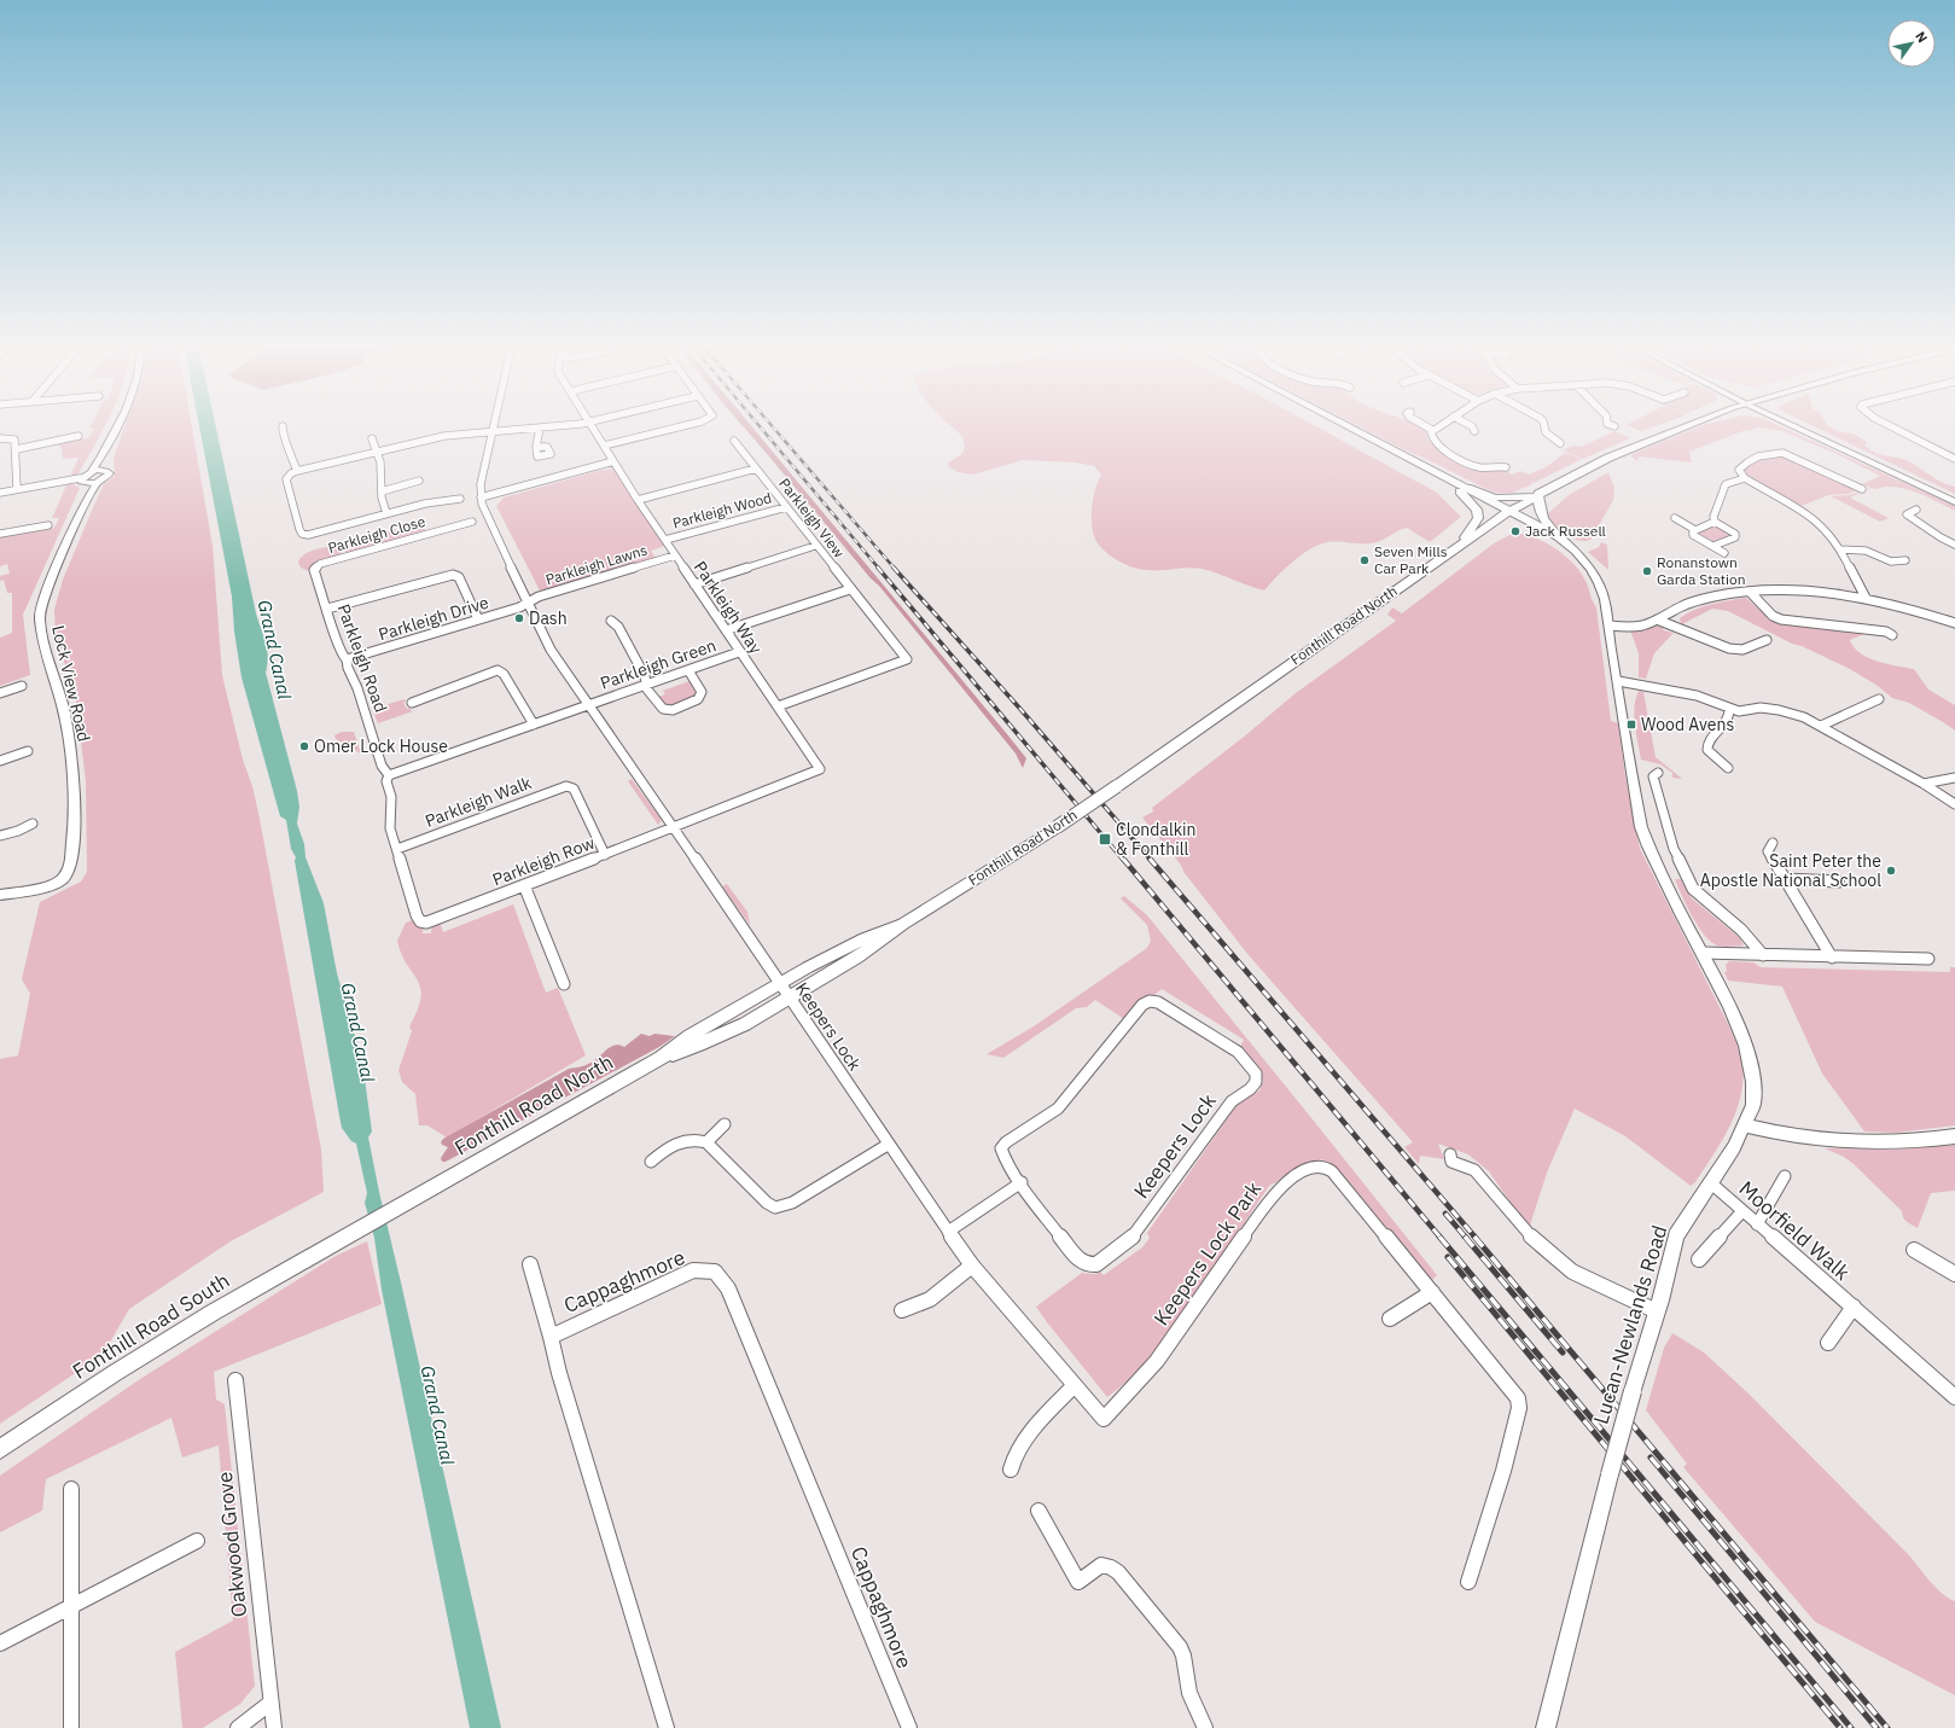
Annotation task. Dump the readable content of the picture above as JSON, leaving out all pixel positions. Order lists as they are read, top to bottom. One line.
{"streets":{"main road":["Fonthill Road North","Fonthill Road South"],"street":["Parkleigh Wood","Parkleigh View","Parkleigh Close","Parkleigh Lawns","Parkleigh Way","Parkleigh Drive","Parkleigh Road","Parkleigh Green","Lock View Road","Parkleigh Walk","Parkleigh Row","Keepers Lock","Moorfield Walk","Keepers Lock Park","Cappaghmore","Lucan-Newlands Road","Oakwood Grove"]},"crossings":[["Parkleigh Wood","Parkleigh View"],["Parkleigh Wood","Parkleigh Way"],["Parkleigh View","Parkleigh Way"],["Parkleigh Close","Parkleigh Road"],["Parkleigh Lawns","Parkleigh Way"],["Parkleigh Lawns","Parkleigh Drive"],["Parkleigh Lawns","Keepers Lock"],["Parkleigh Way","Parkleigh Green"],["Parkleigh Way","Parkleigh Row"],["Parkleigh Drive","Parkleigh Road"],["Parkleigh Drive","Keepers Lock"],["Fonthill Road North","Keepers Lock"],["Fonthill Road North","Lucan-Newlands Road"],["Fonthill Road North","Fonthill Road South"],["Parkleigh Road","Parkleigh Green"],["Parkleigh Road","Parkleigh Walk"],["Parkleigh Road","Parkleigh Row"],["Parkleigh Green","Keepers Lock"],["Parkleigh Walk","Parkleigh Row"],["Parkleigh Row","Keepers Lock"],["Keepers Lock","Keepers Lock Park"],["Moorfield Walk","Lucan-Newlands Road"]],"water":["Grand Canal"],"places":{"other":["Jack Russell","Seven Mills Car Park","Ronanstown Garda Station","Dash","Omer Lock House","Saint Peter the Apostle National School"],"transit":["Wood Avens","Clondalkin & Fonthill"]},"north":"top right"}
